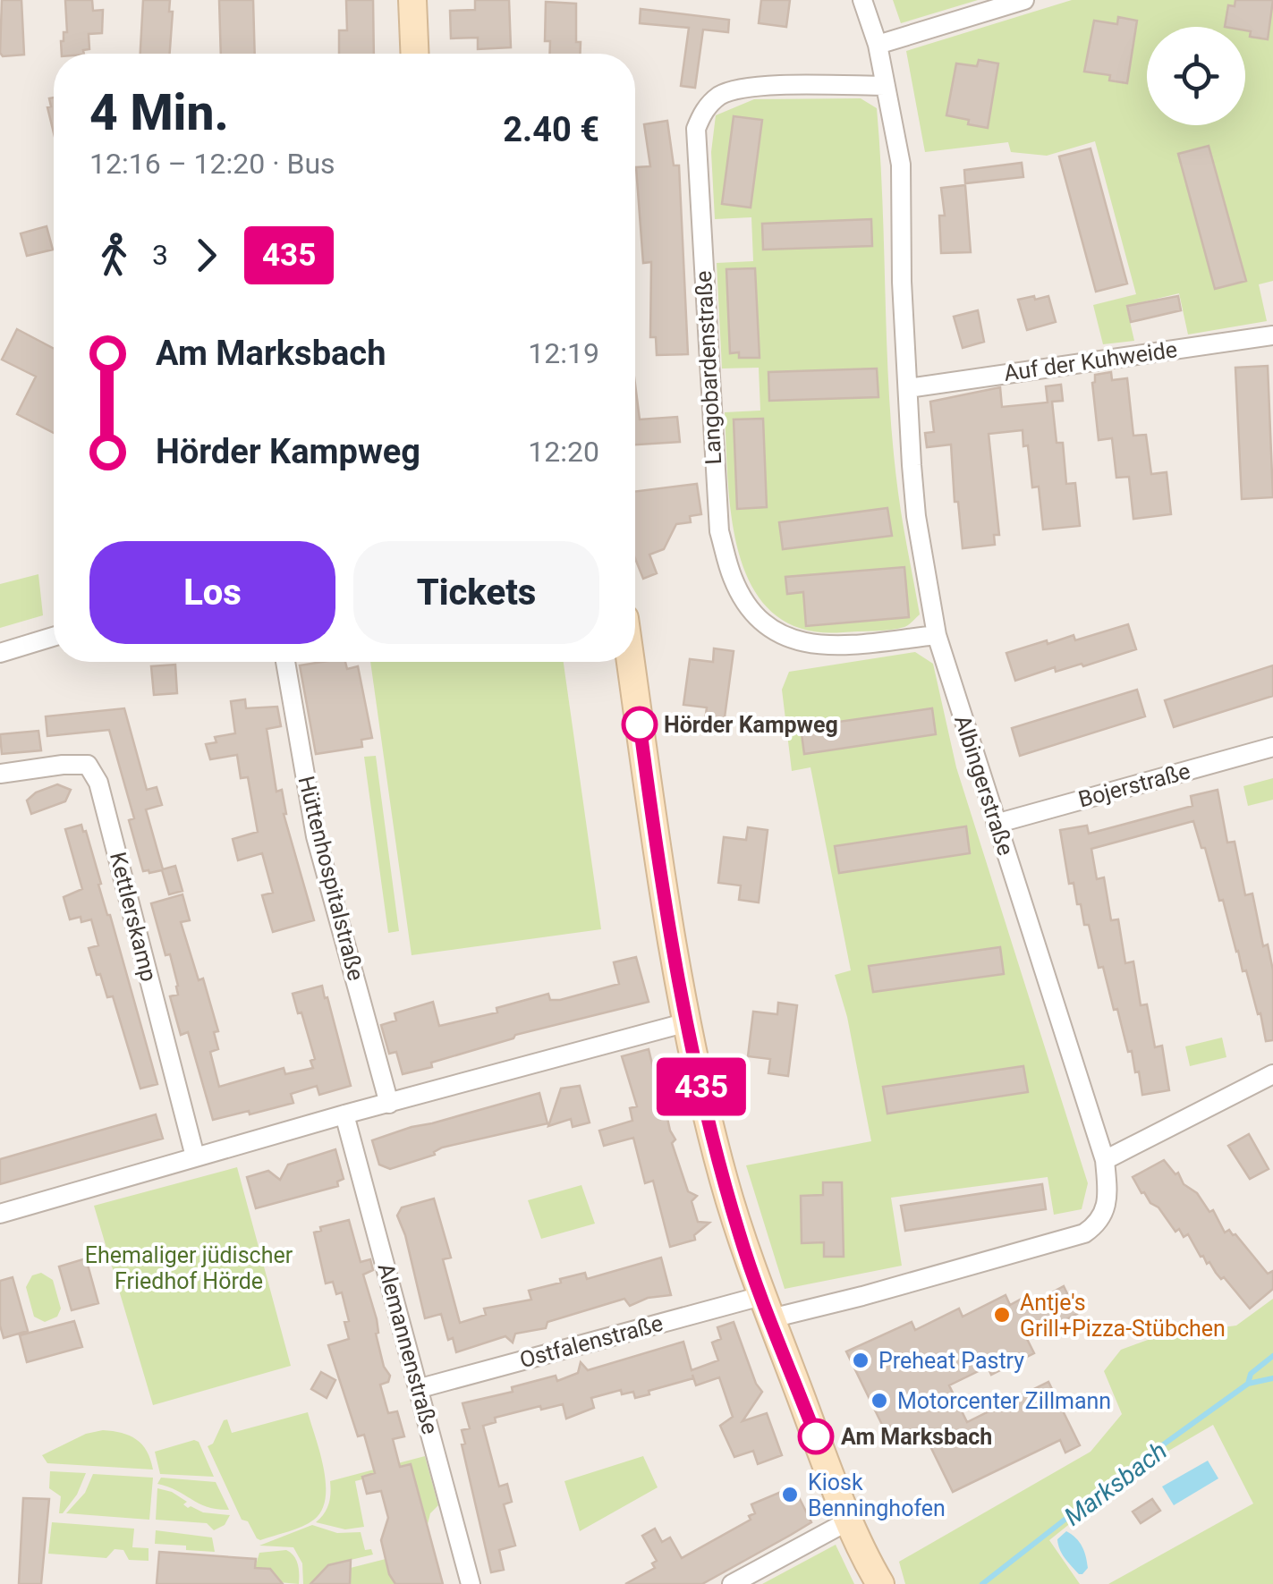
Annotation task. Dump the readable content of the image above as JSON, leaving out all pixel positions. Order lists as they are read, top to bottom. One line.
{"streets":{"street":["Auf der Kuhweide","Langobardenstraße","Albingerstraße","Bojerstraße","Hüttenhospitalstraße","Kettlerskamp","Ostfalenstraße","Alemannenstraße"]},"crossings":[["Auf der Kuhweide","Albingerstraße"],["Langobardenstraße","Albingerstraße"],["Albingerstraße","Bojerstraße"],["Albingerstraße","Ostfalenstraße"],["Ostfalenstraße","Alemannenstraße"]],"water":["Marksbach"],"parks":["Ehemaliger jüdischer Friedhof Hörde"],"places":["Hörder Kampweg","Antje's Grill+Pizza-Stübchen","Preheat Pastry","Motorcenter Zillmann","Am Marksbach","Kiosk Benninghofen"],"lines":["bus line 435"],"page":{"on_map":"435","heading":["4 Min.","12:16 – 12:20 · Bus","2.40 €"],"legs":["3","435"],"list":[{"name":"Am Marksbach","value":"12:19"},{"name":"Hörder Kampweg","value":"12:20"}],"buttons":["Los","Tickets"]}}
